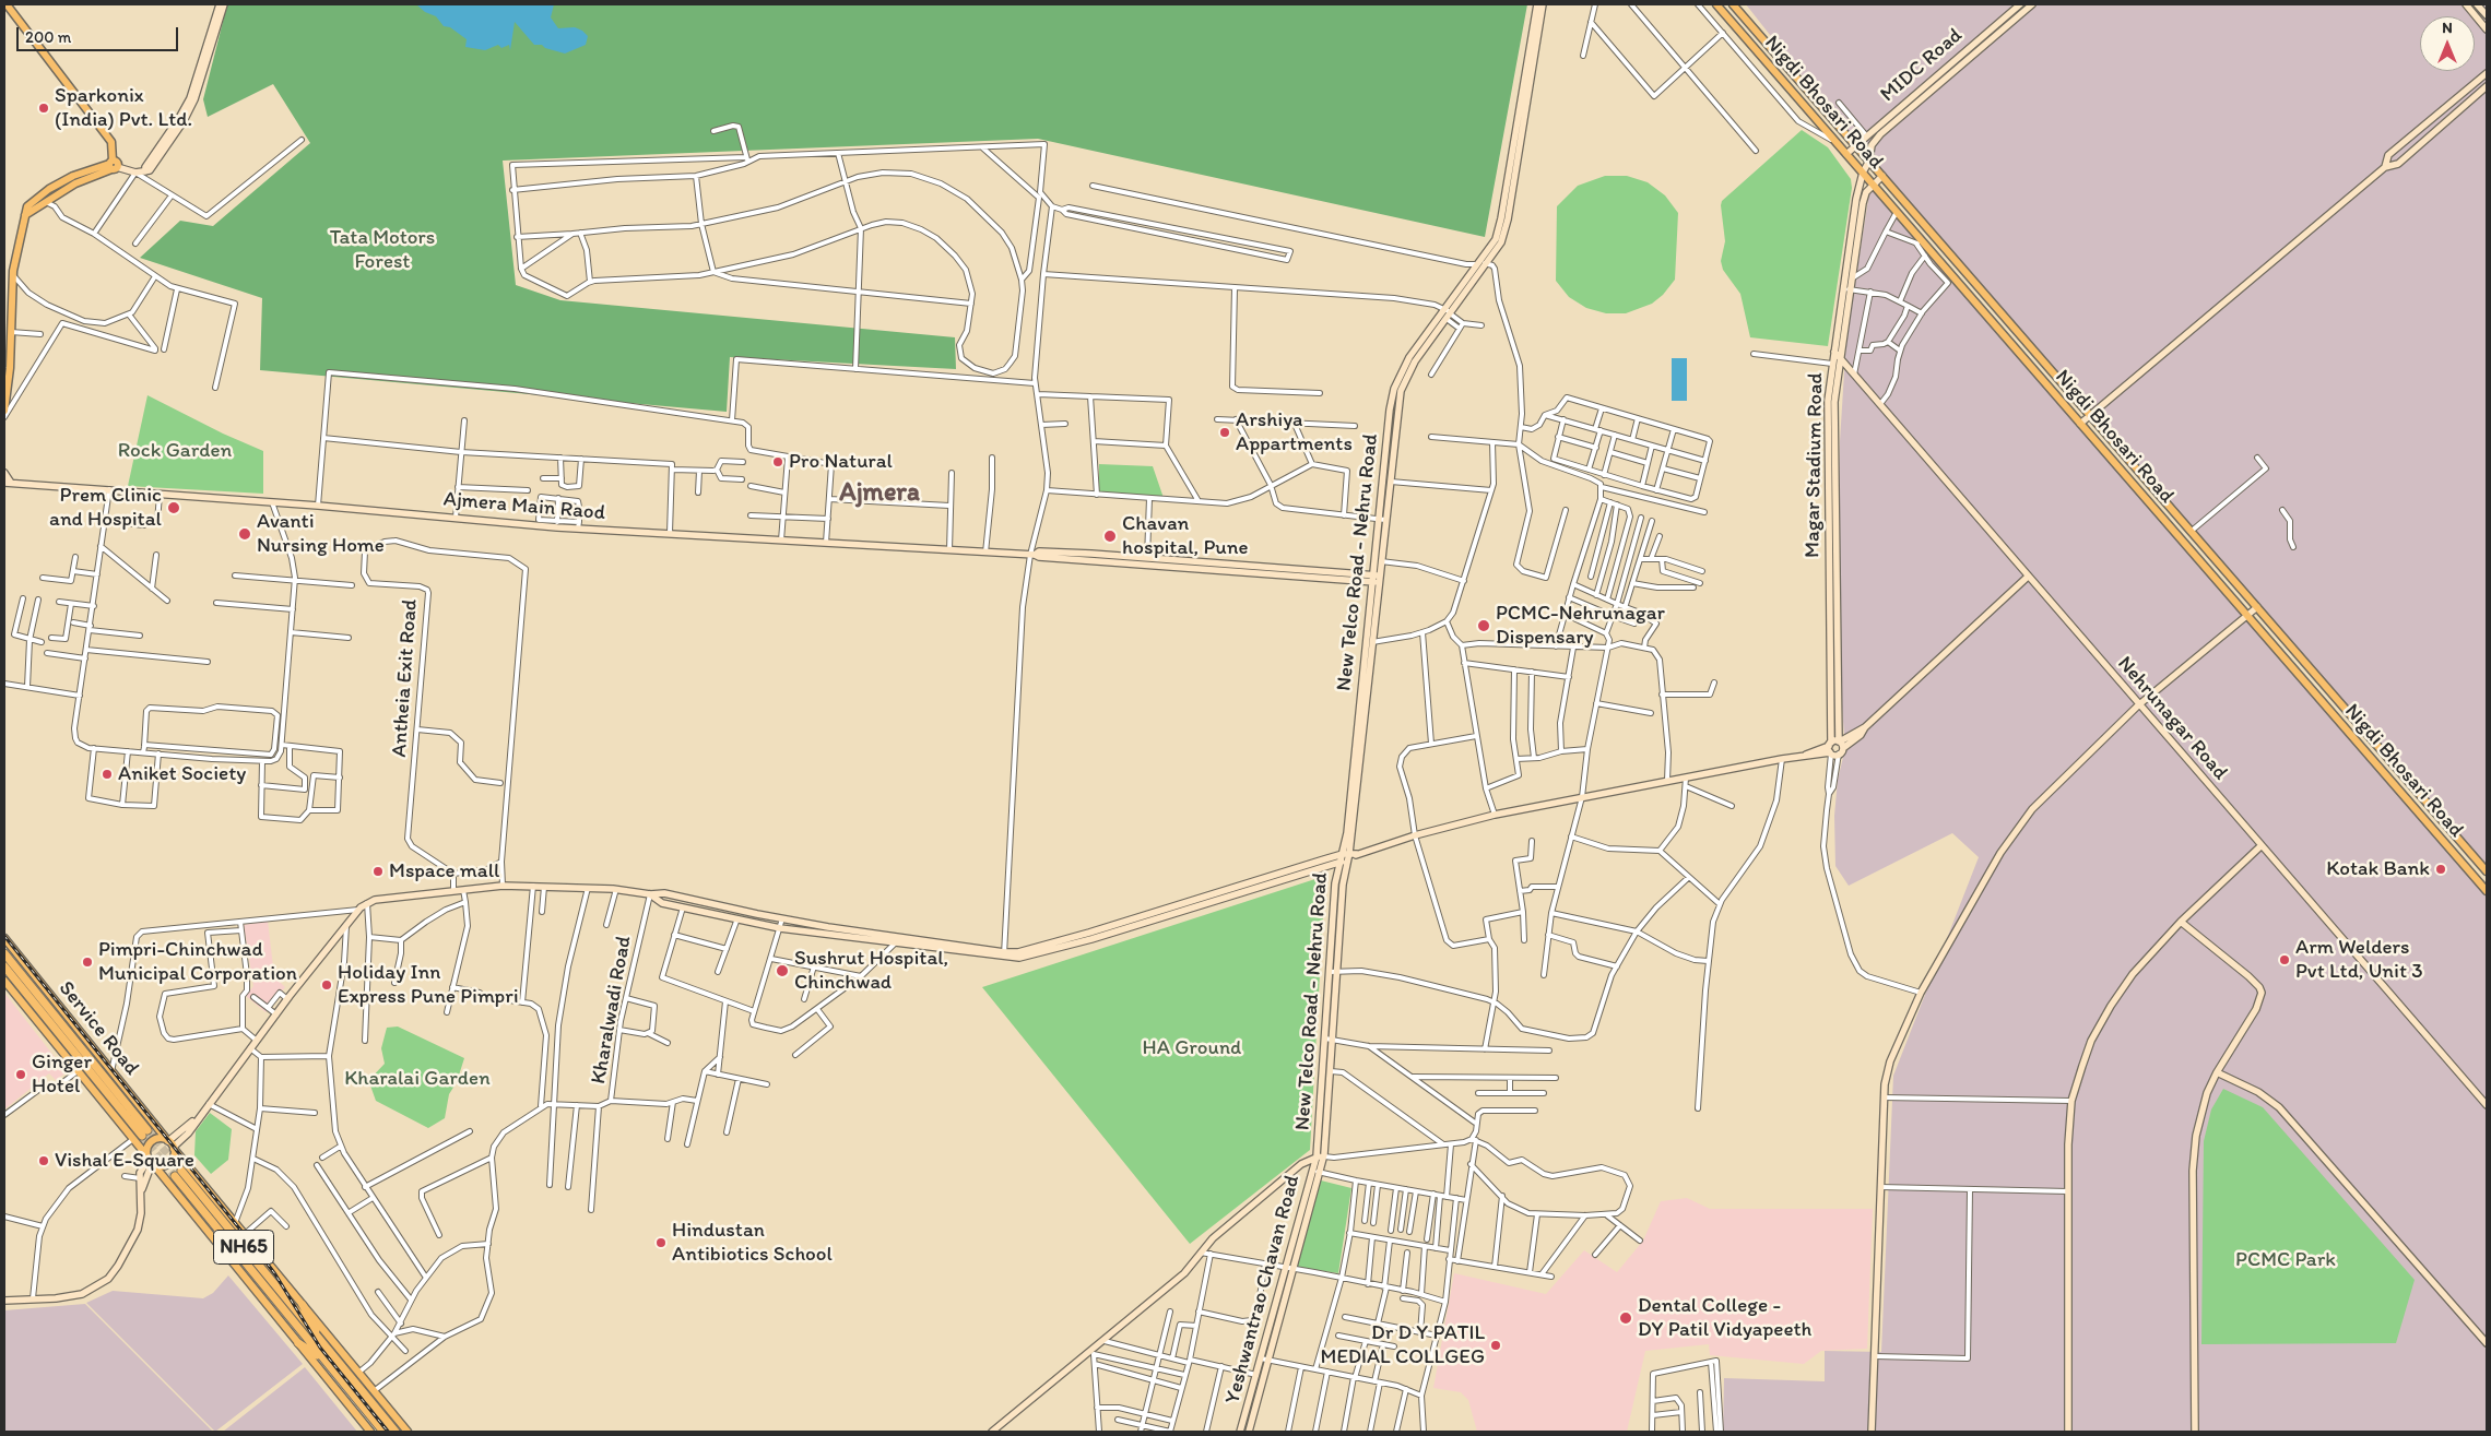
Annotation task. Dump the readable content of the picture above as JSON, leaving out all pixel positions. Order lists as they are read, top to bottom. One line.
{"streets":{"highway":["NH65"],"main road":["Nigdi Bhosari Road","Service Road"],"street":["MIDC Road","Magar Stadium Road","Ajmera Main Raod","New Telco Road - Nehru Road","Antheia Exit Road","Nehrunagar Road","Kharalwadi Road","Yeshwantrao Chavan Road"]},"crossings":[["MIDC Road","Nigdi Bhosari Road"],["Nigdi Bhosari Road","Magar Stadium Road"],["Magar Stadium Road","Nehrunagar Road"],["Ajmera Main Raod","New Telco Road - Nehru Road"],["New Telco Road - Nehru Road","Yeshwantrao Chavan Road"]],"districts":["Ajmera"],"parks":["Tata Motors Forest","Rock Garden","HA Ground","Kharalai Garden","PCMC Park"],"places":["Sparkonix (India) Pvt. Ltd.","Arshiya Appartments","Pro Natural","Prem Clinic and Hospital","Avanti Nursing Home","Chavan hospital, Pune","PCMC-Nehrunagar Dispensary","Aniket Society","Kotak Bank","Mspace mall","Arm Welders Pvt Ltd, Unit 3","Pimpri-Chinchwad Municipal Corporation","Sushrut Hospital, Chinchwad","Holiday Inn Express Pune Pimpri","Ginger Hotel","Vishal E-Square","Hindustan Antibiotics School","Dental College - DY Patil Vidyapeeth","Dr D Y PATIL MEDIAL COLLGEG"],"scale_bar":"200 m","north":"top"}
